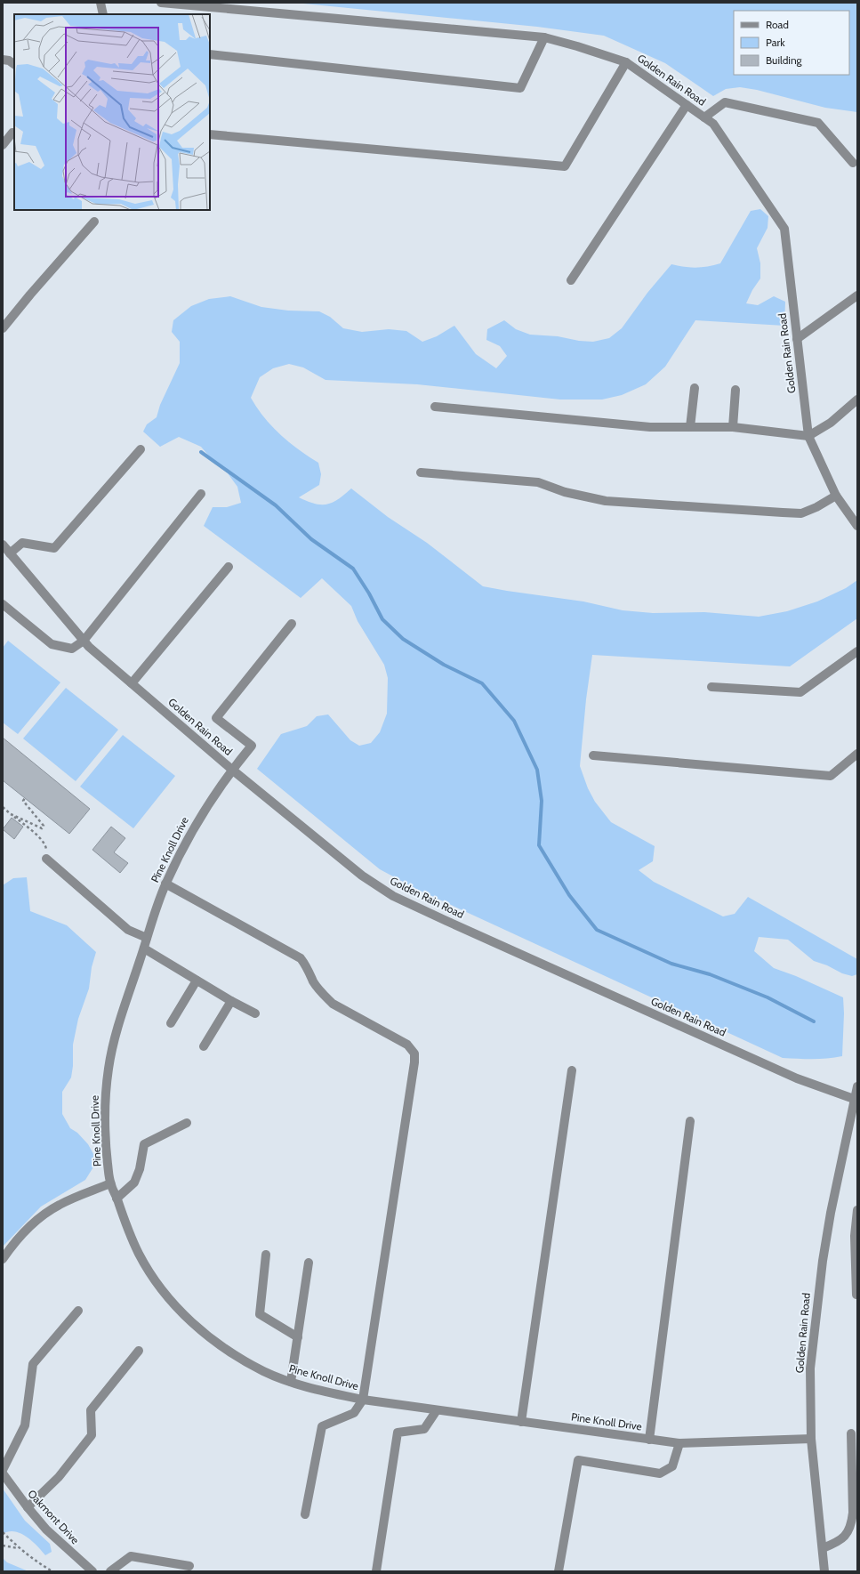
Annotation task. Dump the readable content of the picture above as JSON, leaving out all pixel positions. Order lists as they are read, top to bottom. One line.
{"streets":{"street":["Golden Rain Road","Pine Knoll Drive","Oakmont Drive"]},"crossings":[["Golden Rain Road","Pine Knoll Drive"]],"legend":["Road","Park","Building"]}
